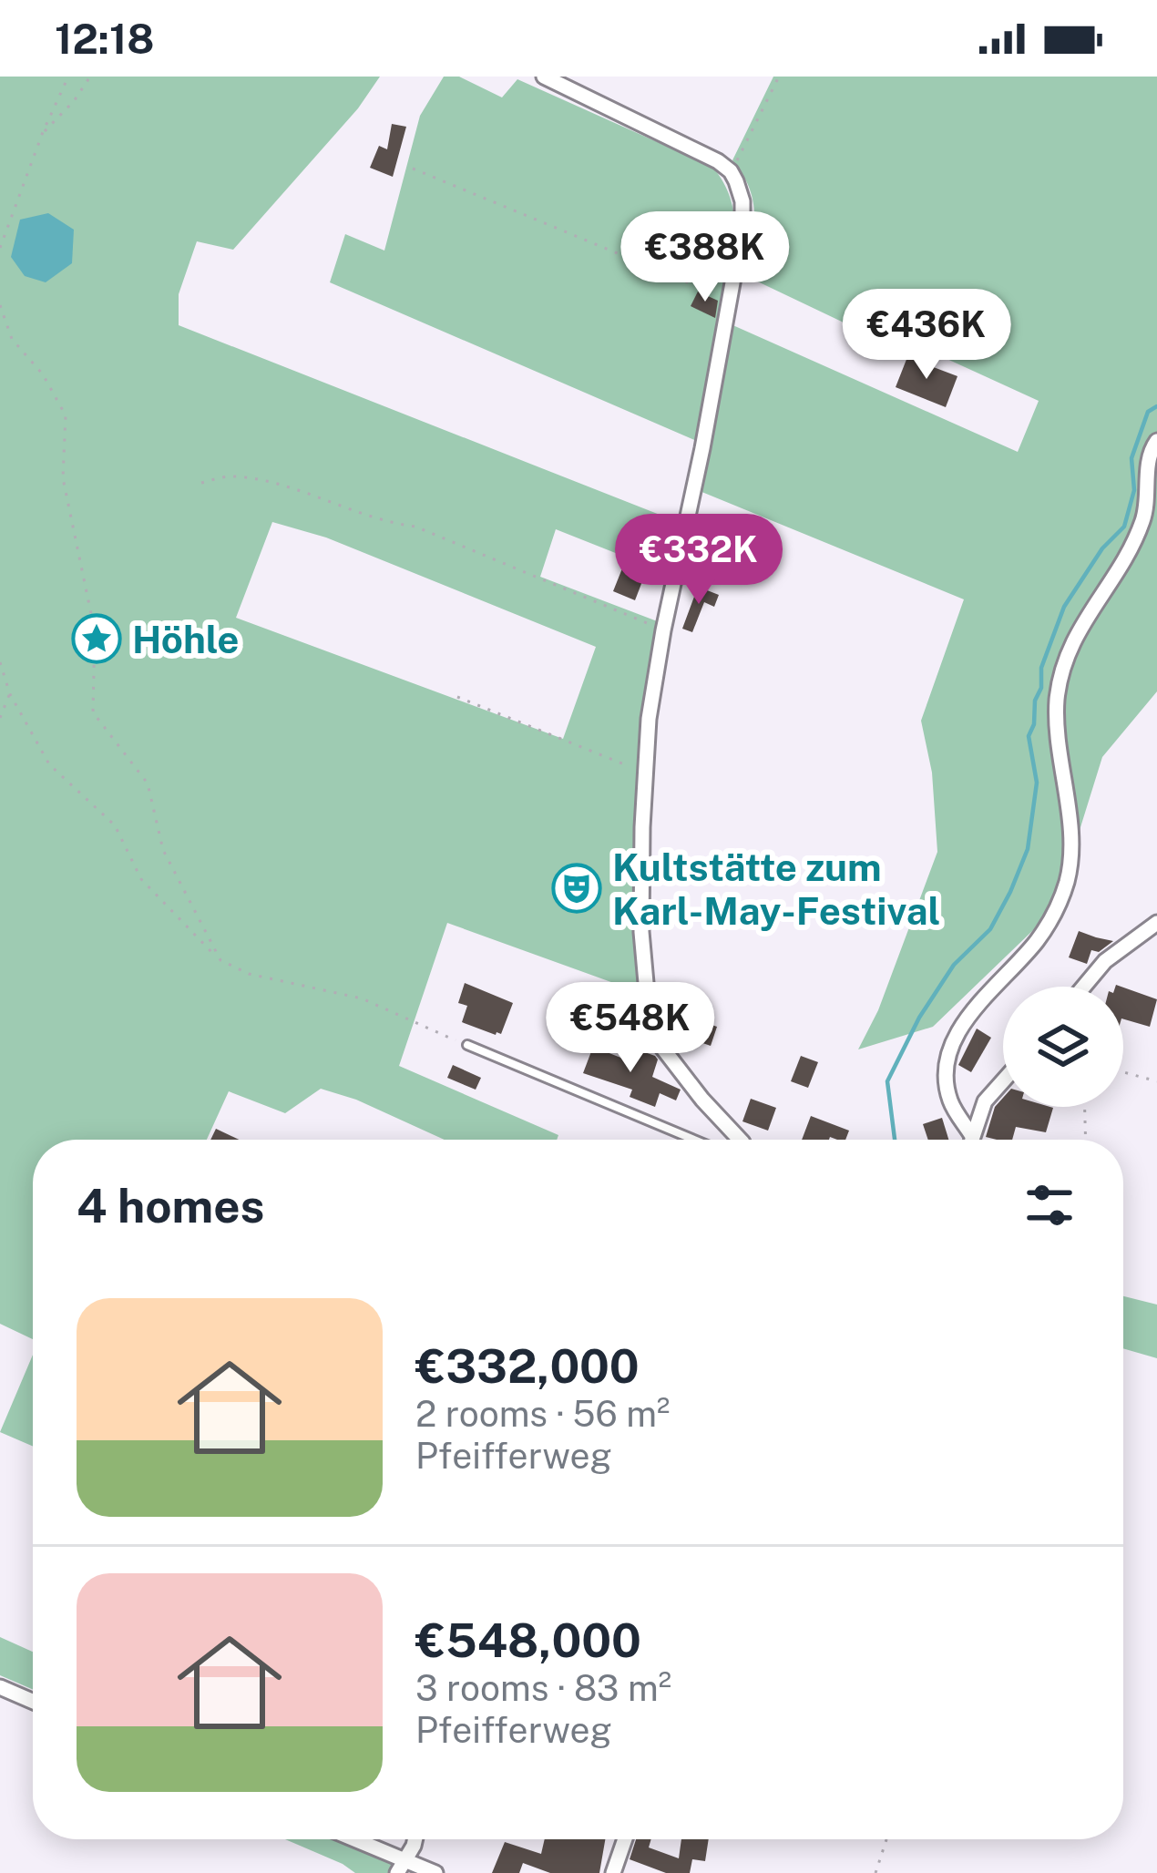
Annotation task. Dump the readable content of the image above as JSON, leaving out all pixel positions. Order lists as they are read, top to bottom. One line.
{"places":{"place":["Höhle"],"theatre":["Kultstätte zum Karl-May-Festival"]},"page":{"status":"12:18","price":["€388K","€436K","€332K","€548K"],"heading":"4 homes","list":[{"name":"€332,000","note":"2 rooms · 56 m² · Pfeifferweg"},{"name":"€548,000","note":"3 rooms · 83 m² · Pfeifferweg"}]}}
